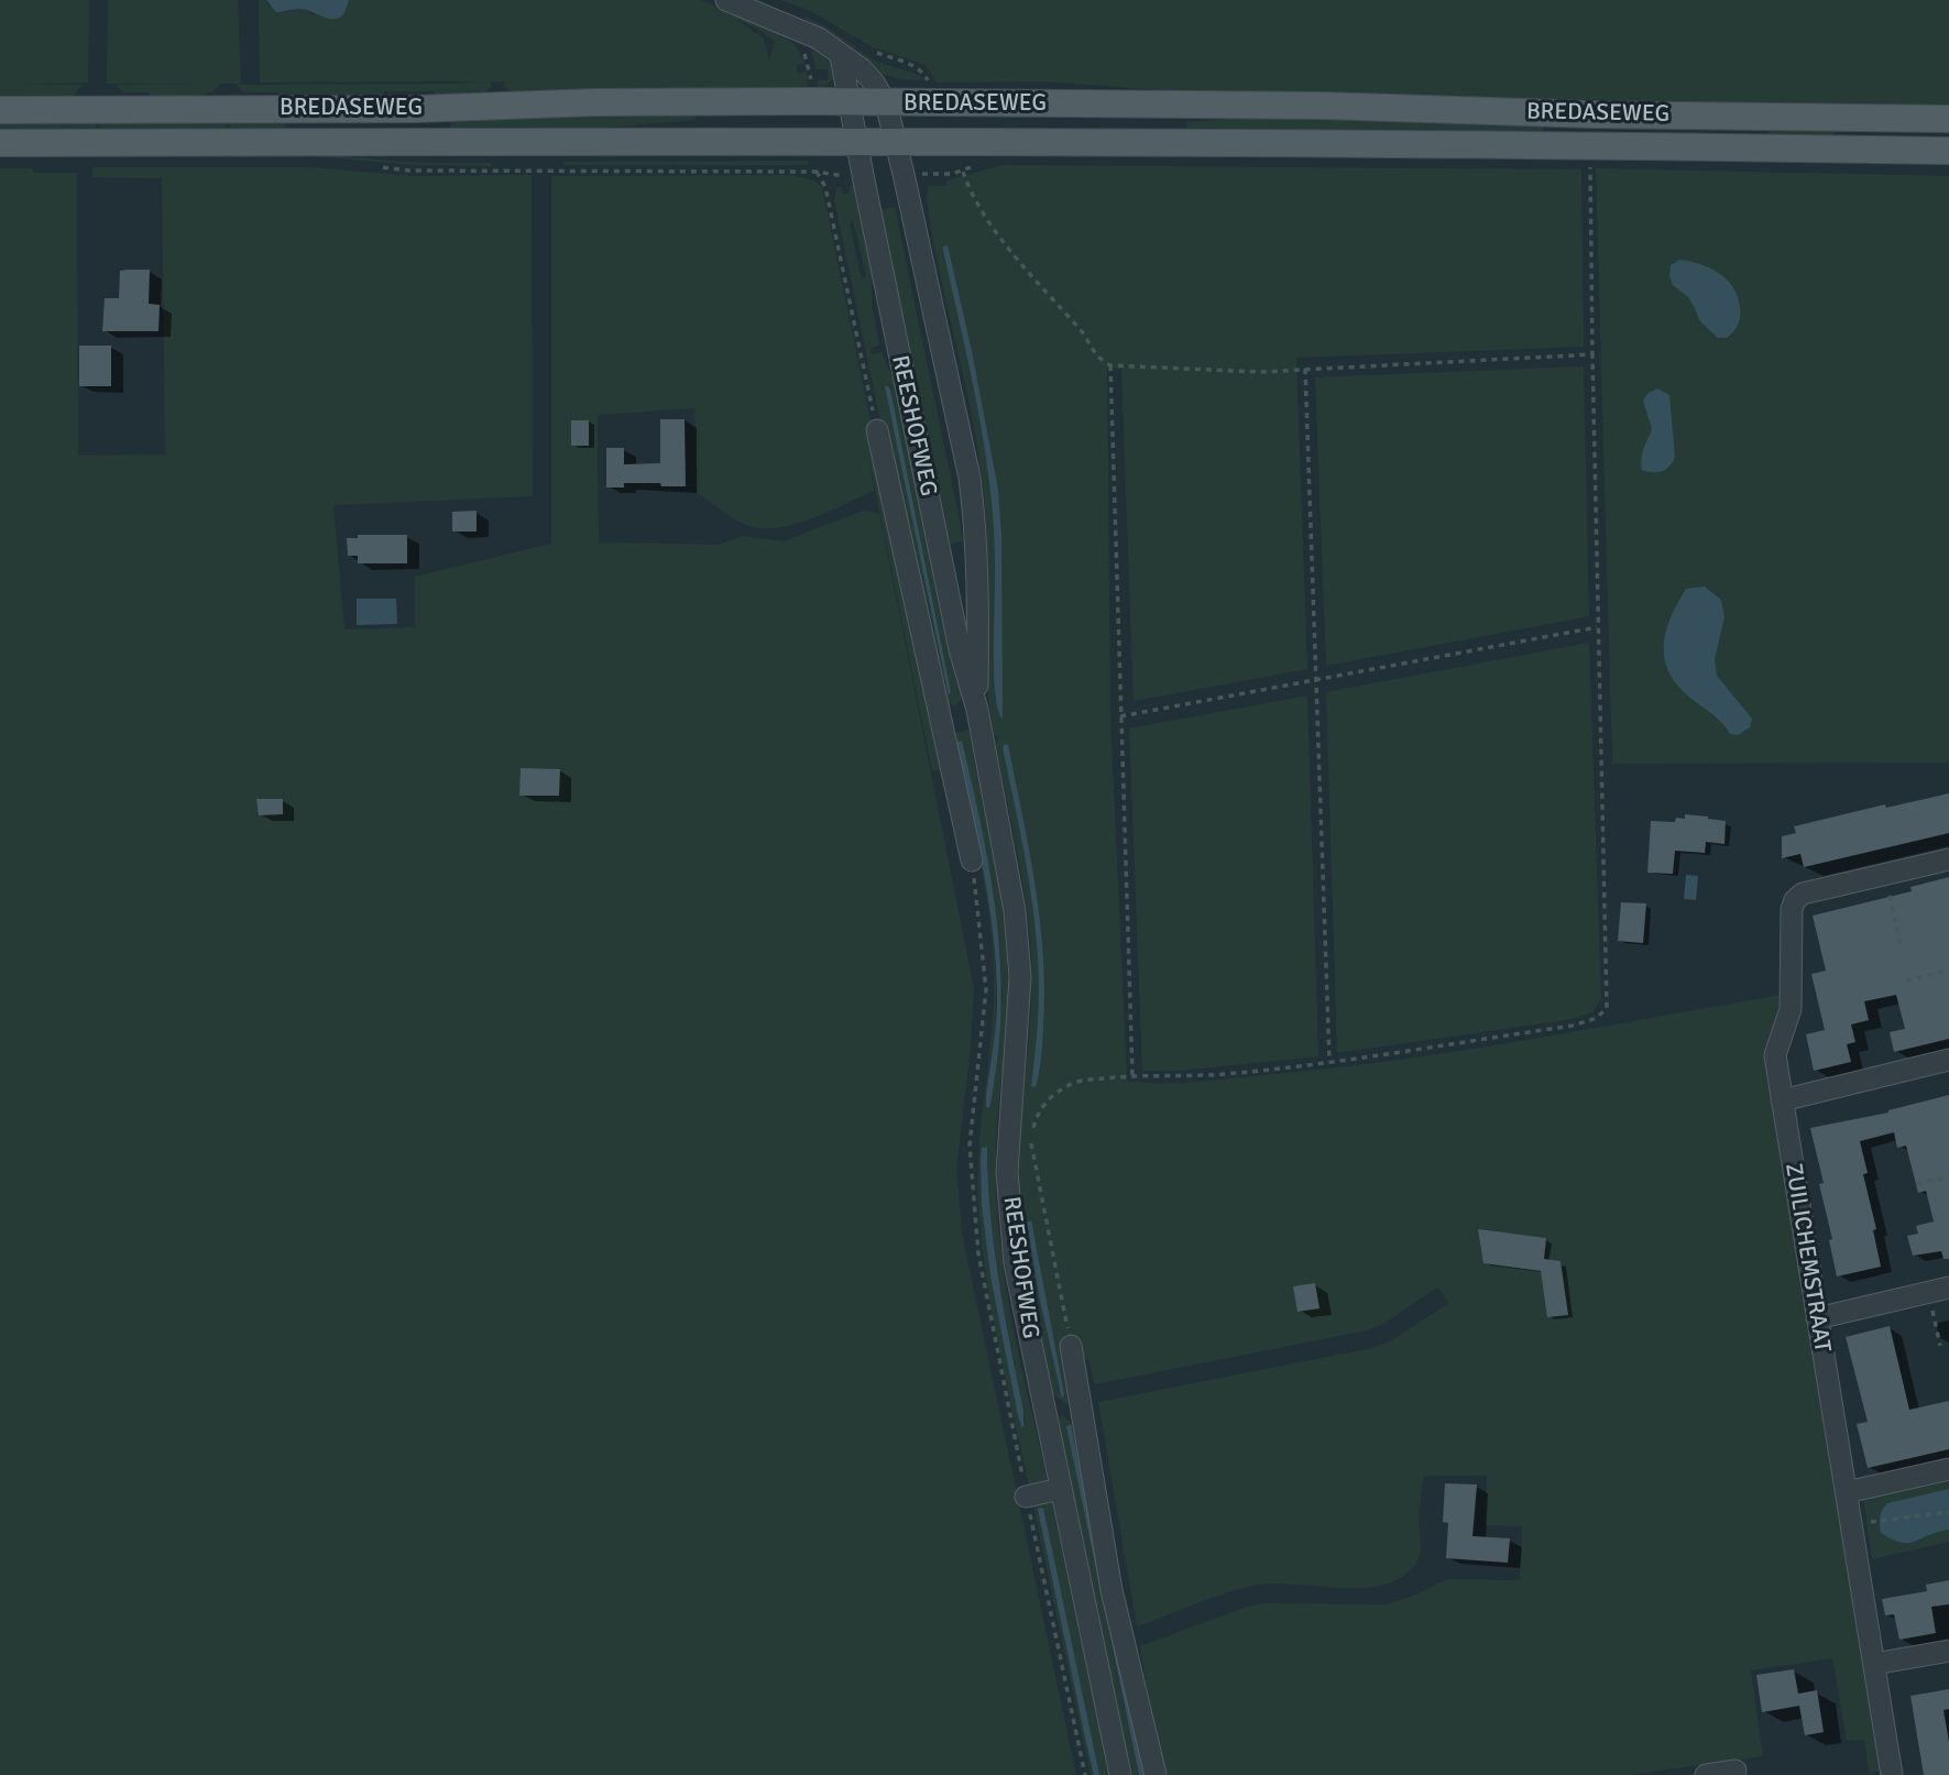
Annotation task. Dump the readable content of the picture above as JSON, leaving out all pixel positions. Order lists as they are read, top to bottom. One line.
{"streets":{"main road":["BREDASEWEG"],"street":["REESHOFWEG","ZUILICHEMSTRAAT"]},"crossings":[["BREDASEWEG","REESHOFWEG"]]}
